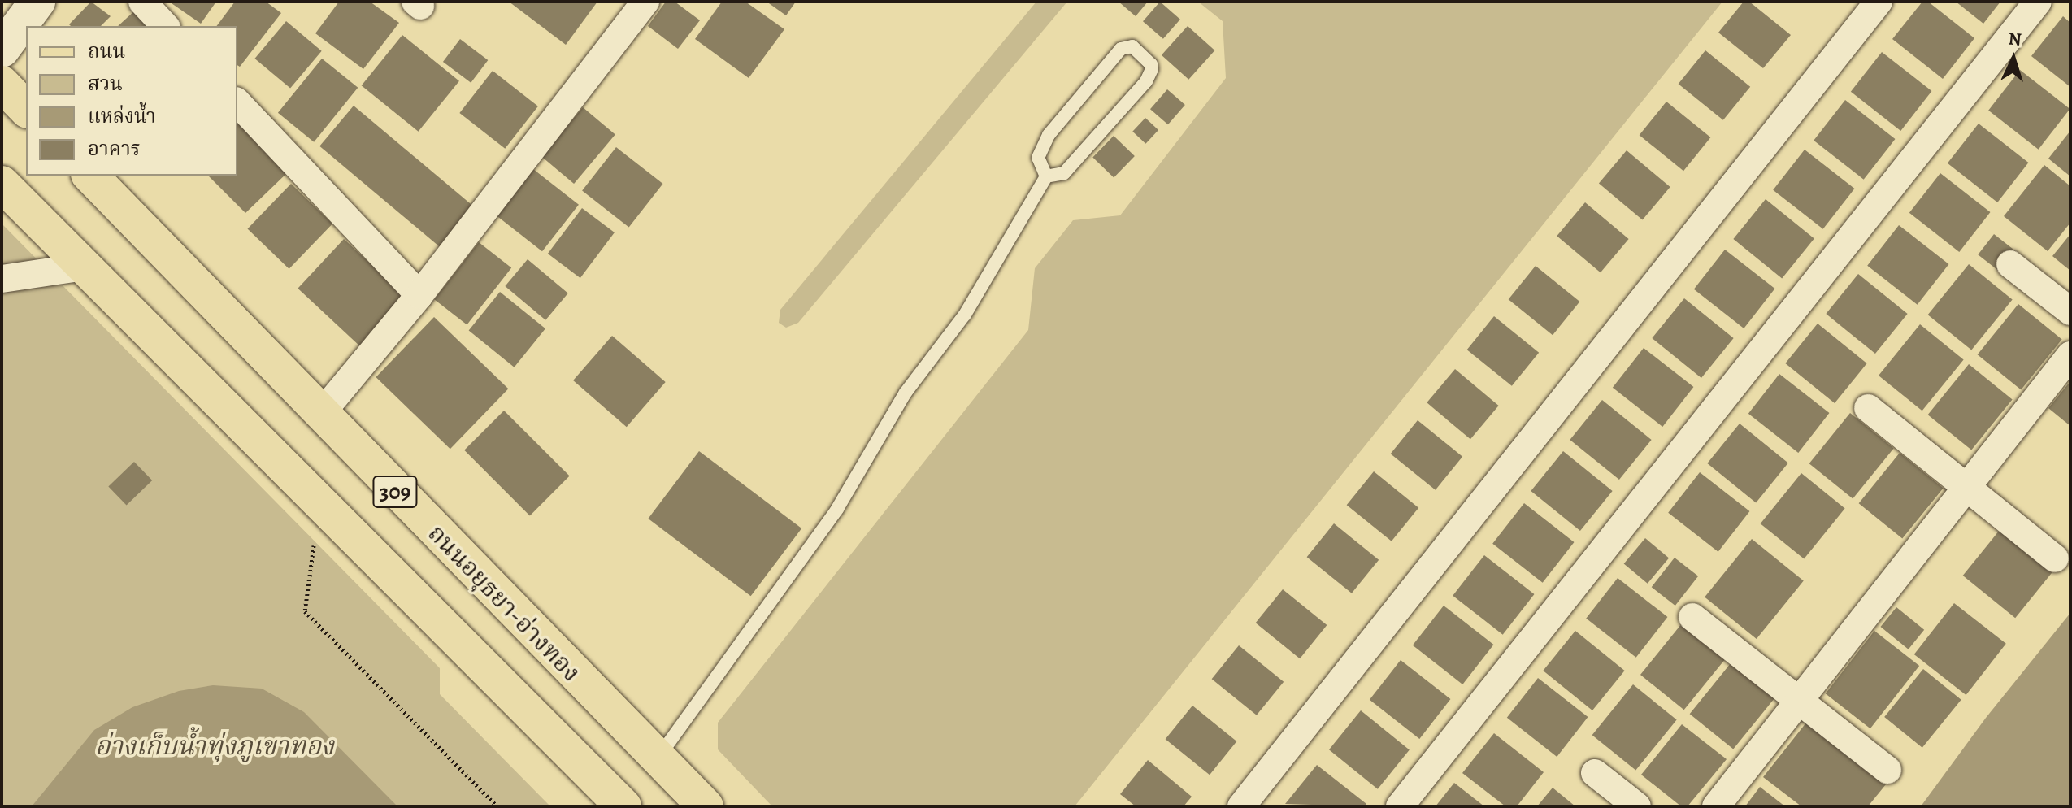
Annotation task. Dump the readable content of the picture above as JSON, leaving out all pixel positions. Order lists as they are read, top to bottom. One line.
{"streets":{"main road":["309","ถนนอยุธยา-อ่างทอง"]},"water":["อ่างเก็บน้ำทุ่งภูเขาทอง"],"legend":["ถนน","สวน","แหล่งน้ำ","อาคาร"],"north":"top"}
